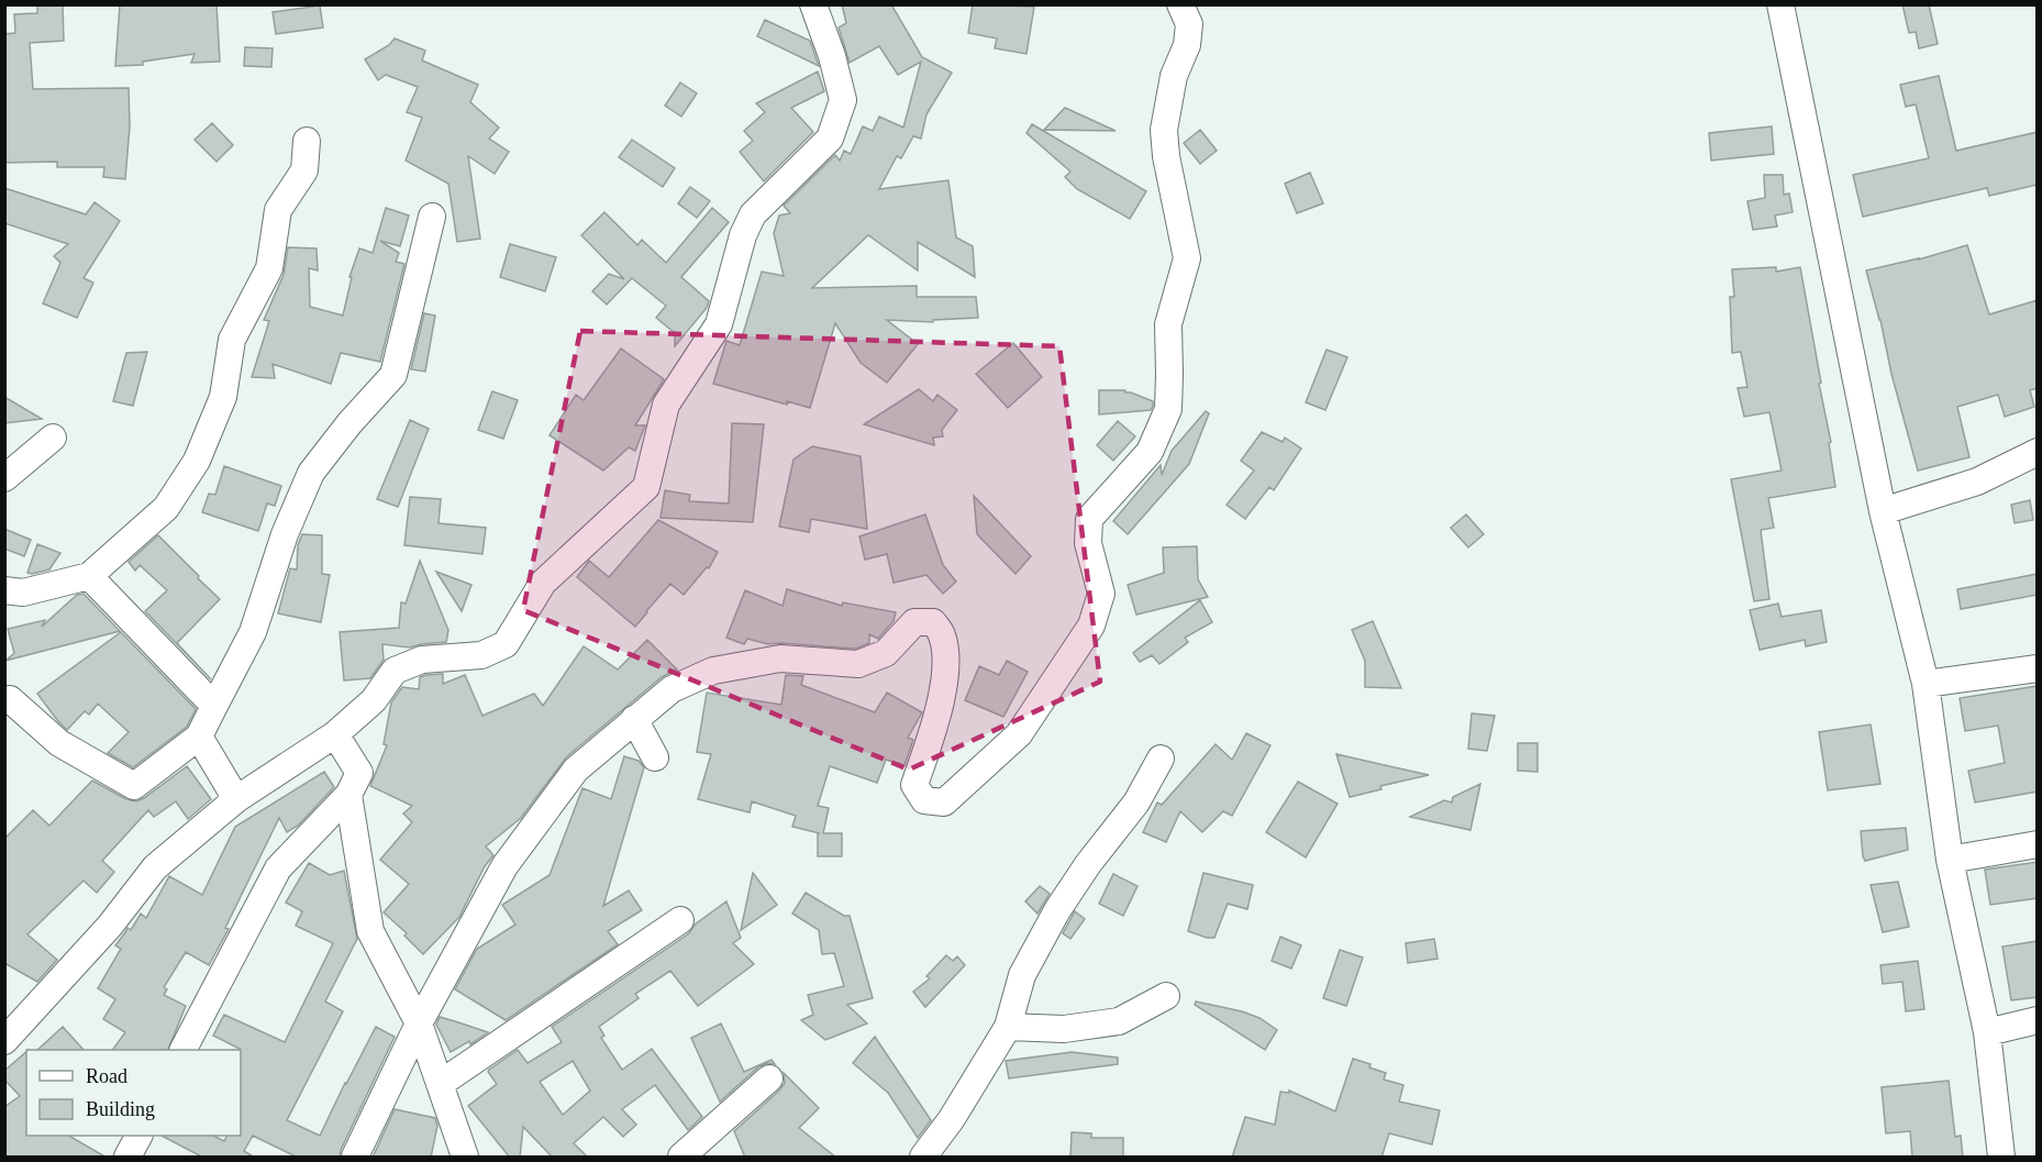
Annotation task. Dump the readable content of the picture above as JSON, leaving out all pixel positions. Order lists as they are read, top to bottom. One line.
{"legend":["Road","Building"]}
